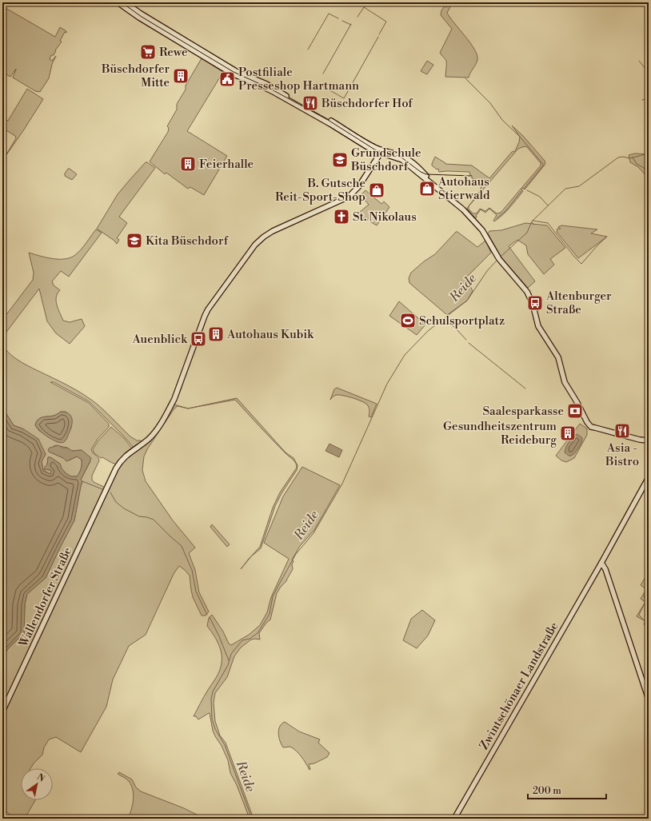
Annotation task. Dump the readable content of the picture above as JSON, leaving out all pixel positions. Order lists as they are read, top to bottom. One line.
{"streets":{"main road":["Wallendorfer Straße","Zwintschönaer Landstraße"]},"water":["Reide"],"places":{"supermarket":["Rewe"],"building":["Büschdorfer Mitte","Feierhalle","Autohaus Kubik","Gesundheitszentrum Reideburg"],"public building":["Postfiliale Presseshop Hartmann"],"restaurant":["Büschdorfer Hof","Asia - Bistro"],"school or university":["Grundschule Büschdorf","Kita Büschdorf"],"shop":["Autohaus Stierwald","B. Gutsche Reit-Sport-Shop"],"church":["St. Nikolaus"],"bus stop":["Altenburger Straße","Auenblick"],"sports":["Schulsportplatz"],"bank":["Saalesparkasse"]},"scale_bar":"200 m","north":"top right"}
